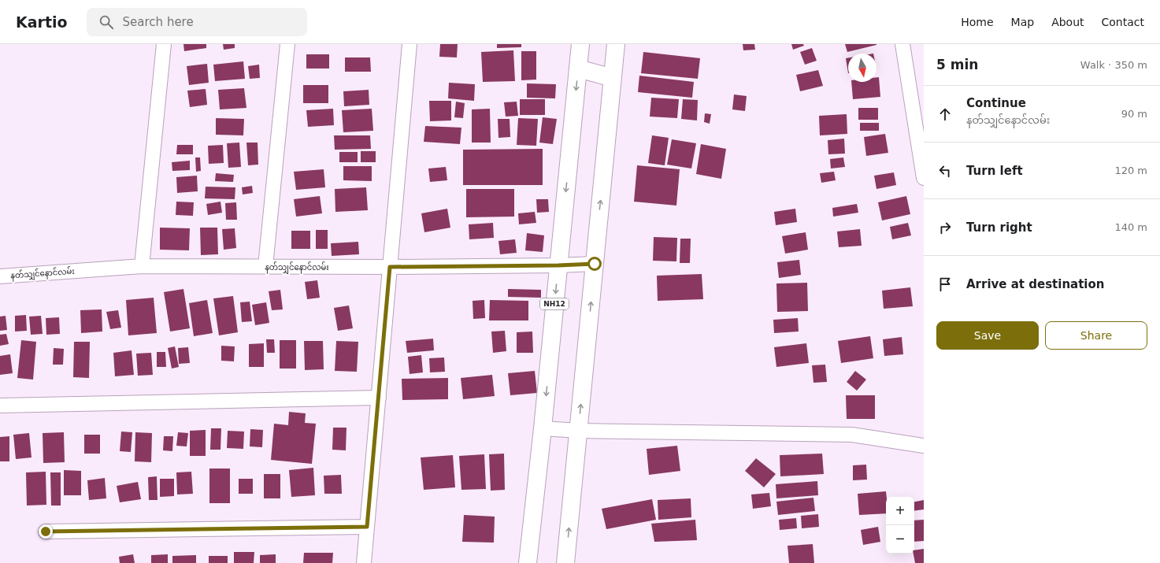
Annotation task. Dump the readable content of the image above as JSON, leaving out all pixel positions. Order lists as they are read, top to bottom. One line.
{"streets":{"highway":["NH12"],"street":["နတ်သျှင်နောင်လမ်း"]},"crossings":[["နတ်သျှင်နောင်လမ်း","NH12"]],"north":"bottom","page":{"header":"Kartio","search":"Search here","nav":["Home","Map","About","Contact"],"heading":["5 min","Walk · 350 m"],"list":[["Continue","နတ်သျှင်နောင်လမ်း","90 m"],["Turn left","120 m"],["Turn right","140 m"],"Arrive at destination"],"buttons":["Save","Share"],"map_buttons":["+","−"]}}
